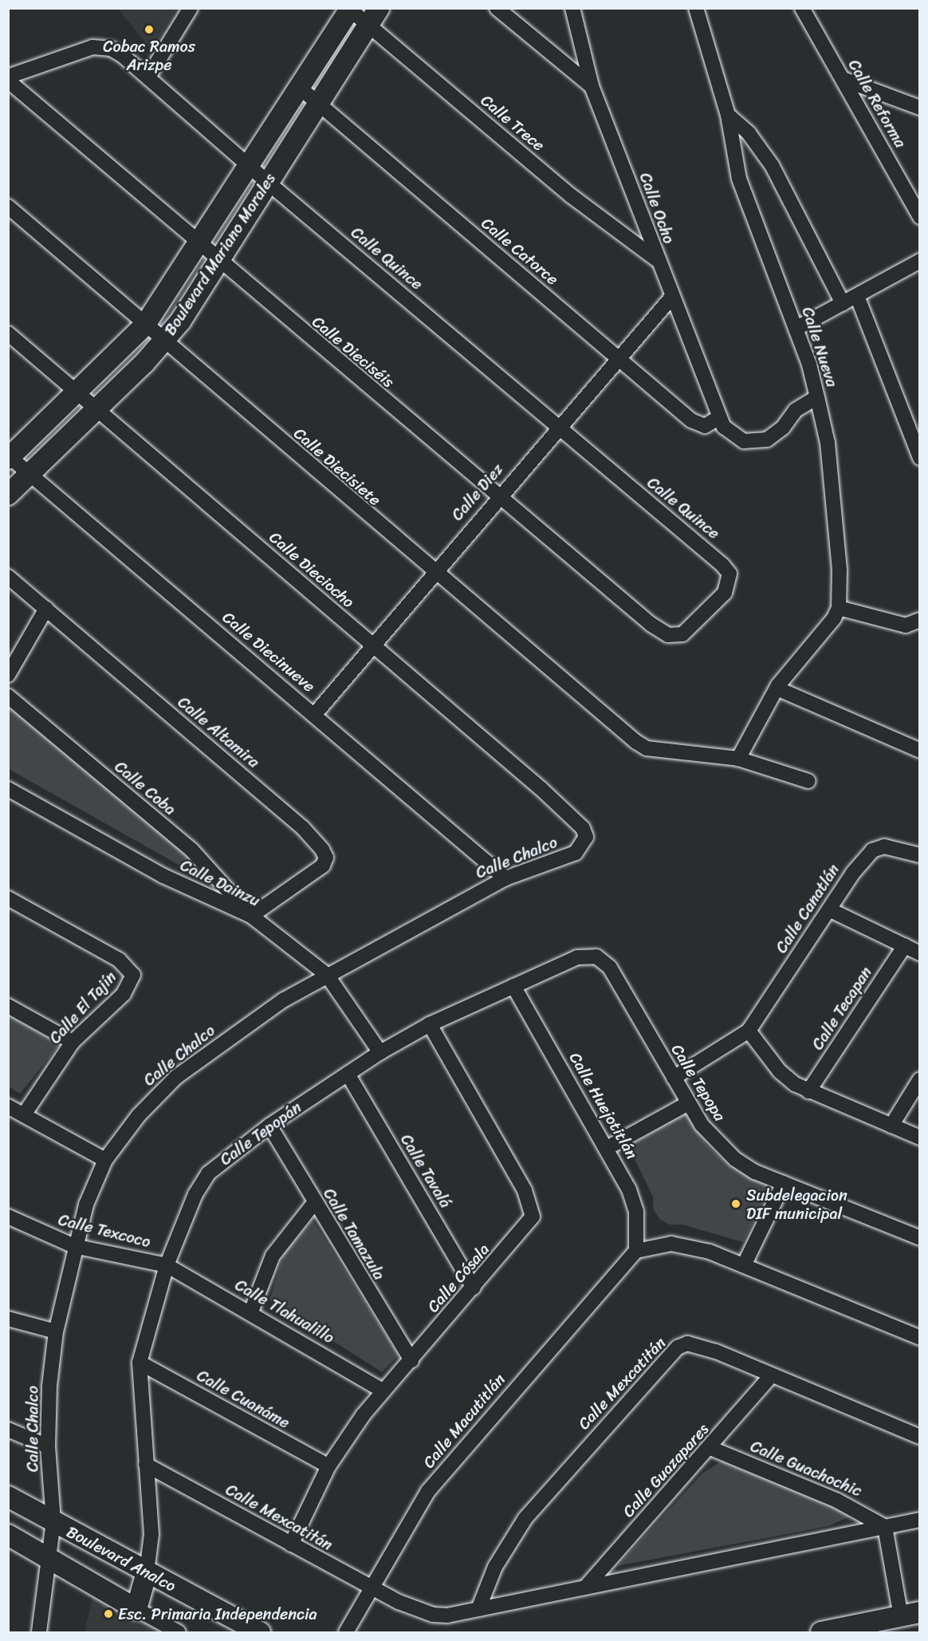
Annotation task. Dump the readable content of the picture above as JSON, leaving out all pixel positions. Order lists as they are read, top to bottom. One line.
{"streets":{"street":["Calle Reforma","Calle Trece","Calle Ocho","Calle Catorce","Boulevard Mariano Morales","Calle Quince","Calle Nueva","Calle Dieciséis","Calle Diecisiete","Calle Diez","Calle Dieciocho","Calle Diecinueve","Calle Altamira","Calle Coba","Calle Chalco","Calle Dainzu","Calle Canatlán","Calle El Tajín","Calle Tecapan","Calle Tepopa","Calle Huejotitlán","Calle Tepopán","Calle Tavalá","Calle Texcoco","Calle Tamazula","Calle Cósala","Calle Tlahualillo","Calle Mexcatitán","Calle Cuanáme","Calle Macutitlán","Calle Guachochic","Calle Guazapares","Boulevard Analco"]},"crossings":[["Calle Trece","Calle Ocho"],["Calle Trece","Boulevard Mariano Morales"],["Calle Ocho","Calle Catorce"],["Calle Ocho","Calle Nueva"],["Calle Ocho","Calle Diez"],["Calle Catorce","Boulevard Mariano Morales"],["Calle Catorce","Calle Diez"],["Boulevard Mariano Morales","Calle Quince"],["Boulevard Mariano Morales","Calle Dieciséis"],["Boulevard Mariano Morales","Calle Diecisiete"],["Boulevard Mariano Morales","Calle Dieciocho"],["Boulevard Mariano Morales","Calle Diecinueve"],["Calle Quince","Calle Dieciséis"],["Calle Quince","Calle Diez"],["Calle Nueva","Calle Diecisiete"],["Calle Dieciséis","Calle Diez"],["Calle Diecisiete","Calle Diez"],["Calle Diez","Calle Dieciocho"],["Calle Diez","Calle Diecinueve"],["Calle Dieciocho","Calle Chalco"],["Calle Diecinueve","Calle Chalco"],["Calle Altamira","Calle Coba"],["Calle Altamira","Calle Dainzu"],["Calle Coba","Calle Dainzu"],["Calle Chalco","Calle Dainzu"],["Calle Chalco","Calle Texcoco"],["Calle Chalco","Boulevard Analco"],["Calle Dainzu","Calle Tepopán"],["Calle Canatlán","Calle Tepopa"],["Calle Tepopa","Calle Tepopán"],["Calle Huejotitlán","Calle Tepopán"],["Calle Huejotitlán","Calle Macutitlán"],["Calle Tepopán","Calle Tavalá"],["Calle Tepopán","Calle Texcoco"],["Calle Tepopán","Calle Tamazula"],["Calle Tepopán","Calle Cósala"],["Calle Tepopán","Calle Tlahualillo"],["Calle Tepopán","Calle Mexcatitán"],["Calle Tepopán","Calle Cuanáme"],["Calle Tepopán","Boulevard Analco"],["Calle Tavalá","Calle Cósala"],["Calle Texcoco","Calle Tlahualillo"],["Calle Tamazula","Calle Cósala"],["Calle Cósala","Calle Tlahualillo"],["Calle Cósala","Calle Mexcatitán"],["Calle Cósala","Calle Cuanáme"],["Calle Mexcatitán","Calle Macutitlán"],["Calle Mexcatitán","Calle Guachochic"],["Calle Mexcatitán","Calle Guazapares"],["Calle Guachochic","Calle Guazapares"]],"places":["Cobac Ramos Arizpe","Subdelegacion DIF municipal","Esc. Primaria Independencia"]}
